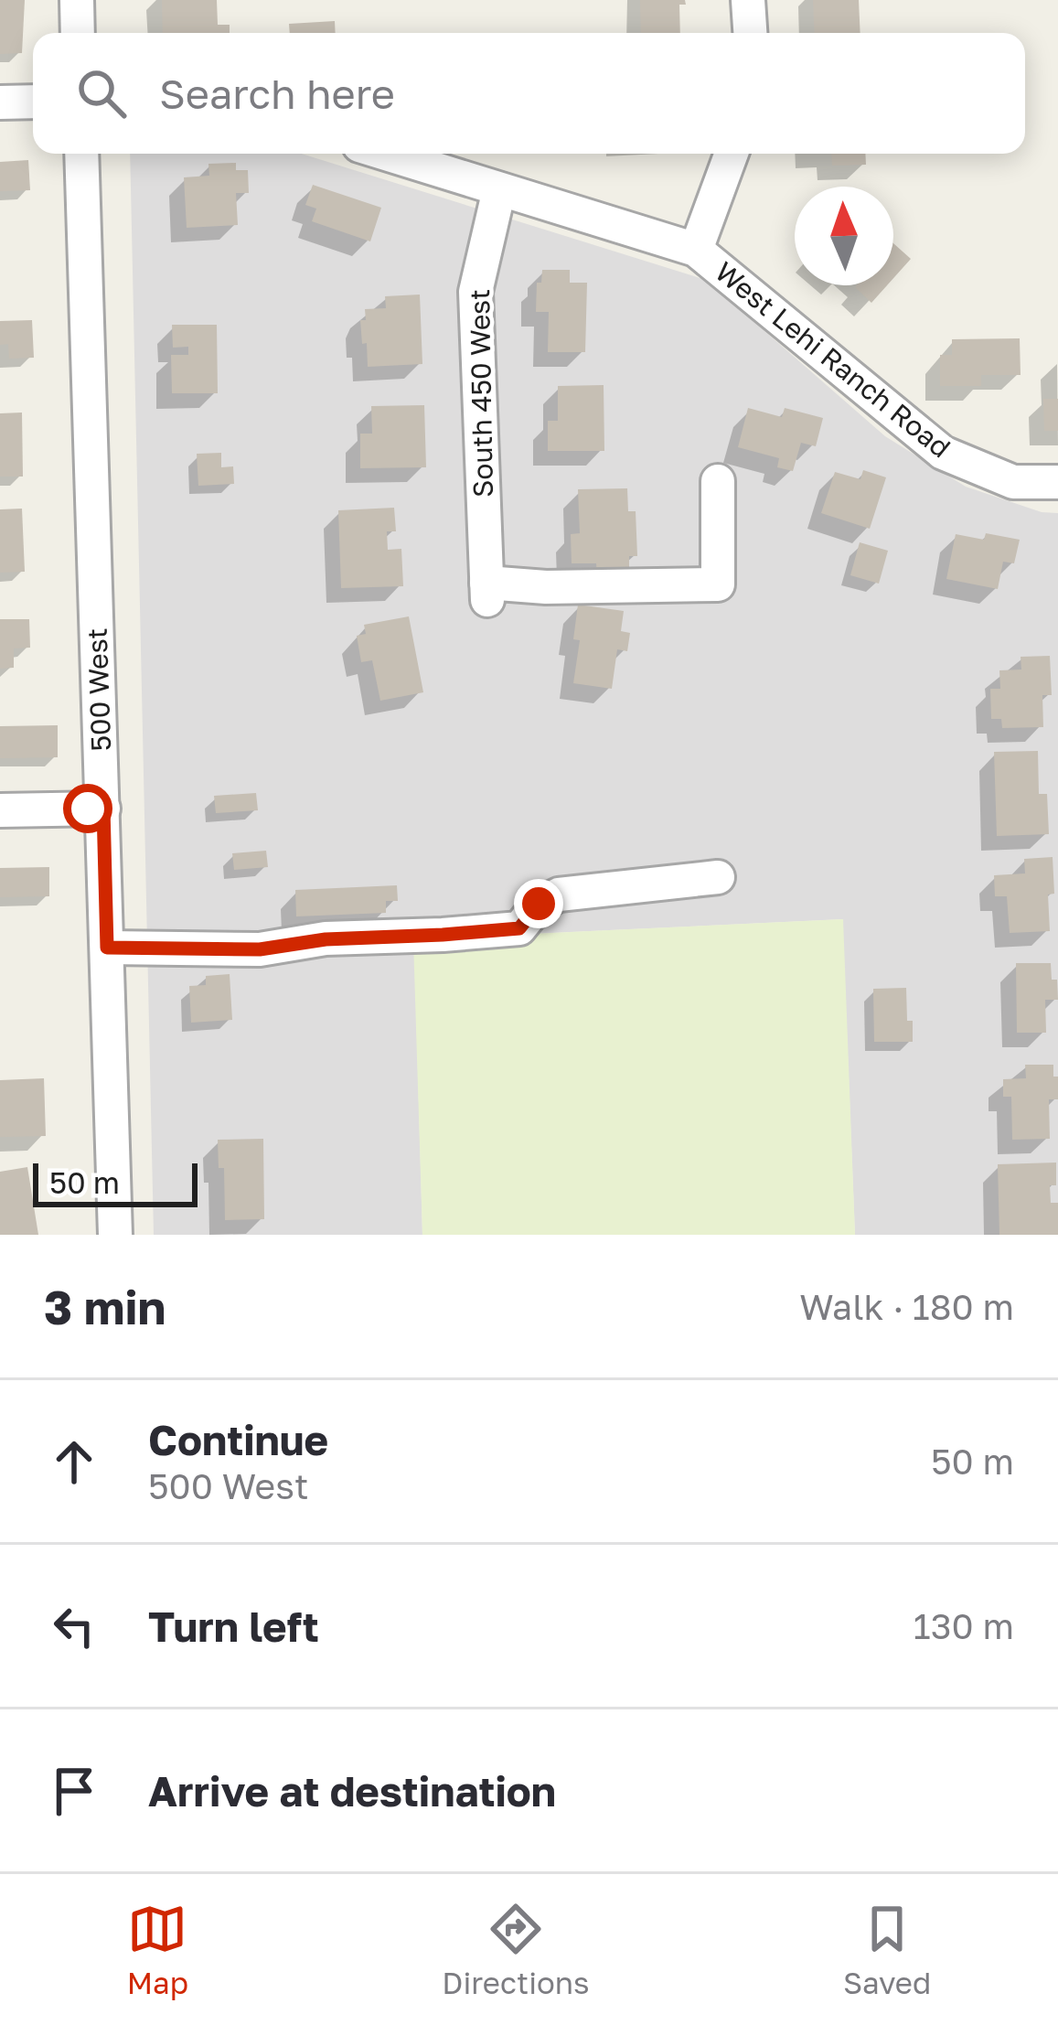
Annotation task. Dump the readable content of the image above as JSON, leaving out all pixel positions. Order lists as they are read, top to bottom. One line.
{"streets":{"street":["West Lehi Ranch Road","South 450 West","500 West"]},"crossings":[["West Lehi Ranch Road","South 450 West"]],"scale_bar":"50 m","north":"top","page":{"search":"Search here","scale":"50 m","heading":["3 min","Walk · 180 m"],"list":[["Continue","500 West","50 m"],["Turn left","130 m"],"Arrive at destination"],"nav":["Map","Directions","Saved"]}}
